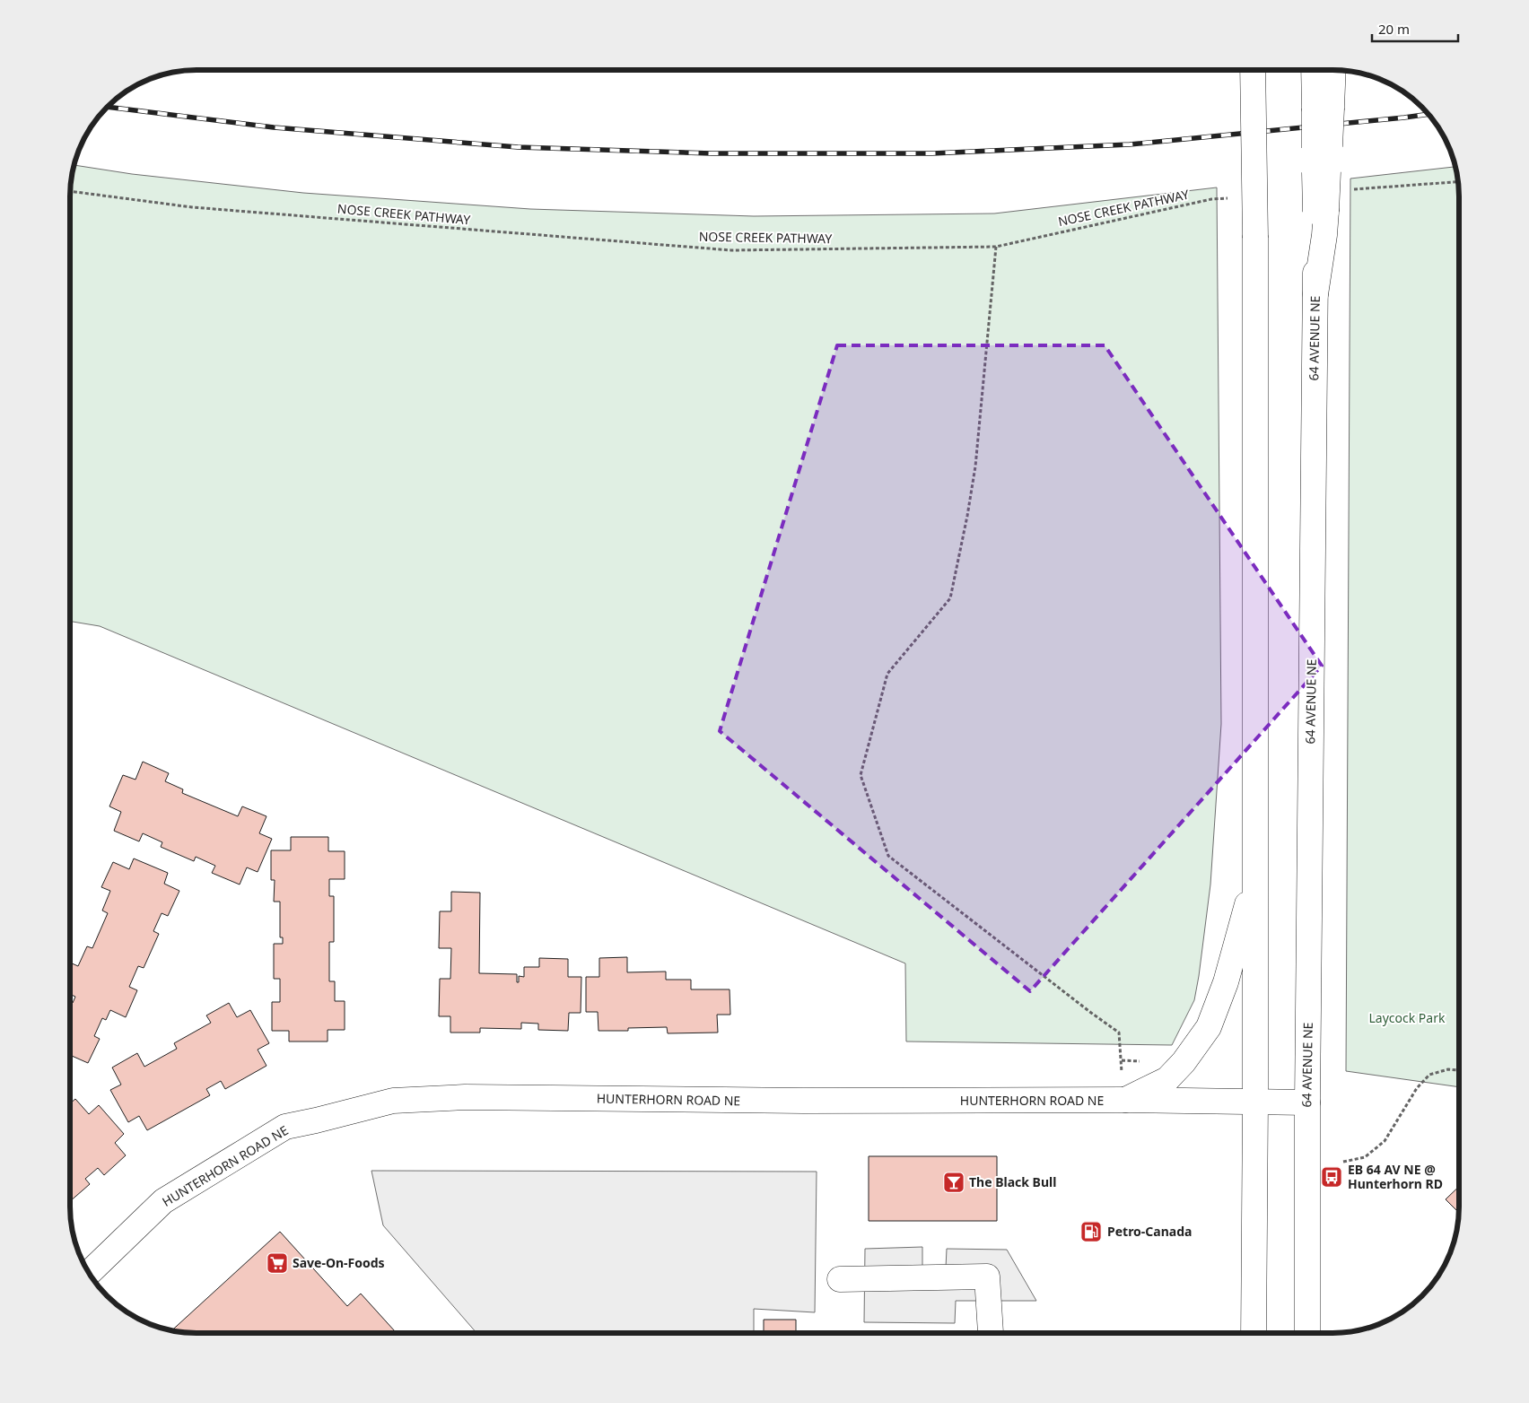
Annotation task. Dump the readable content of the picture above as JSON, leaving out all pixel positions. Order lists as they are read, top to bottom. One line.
{"streets":{"main road":["64 AVENUE NE","HUNTERHORN ROAD NE"],"path":["NOSE CREEK PATHWAY"]},"crossings":[["64 AVENUE NE","HUNTERHORN ROAD NE"]],"parks":["Laycock Park"],"places":{"bus stop":["EB 64 AV NE @ Hunterhorn RD"],"bar":["The Black Bull"],"fuel station":["Petro-Canada"],"supermarket":["Save-On-Foods"]},"scale_bar":"20 m"}
